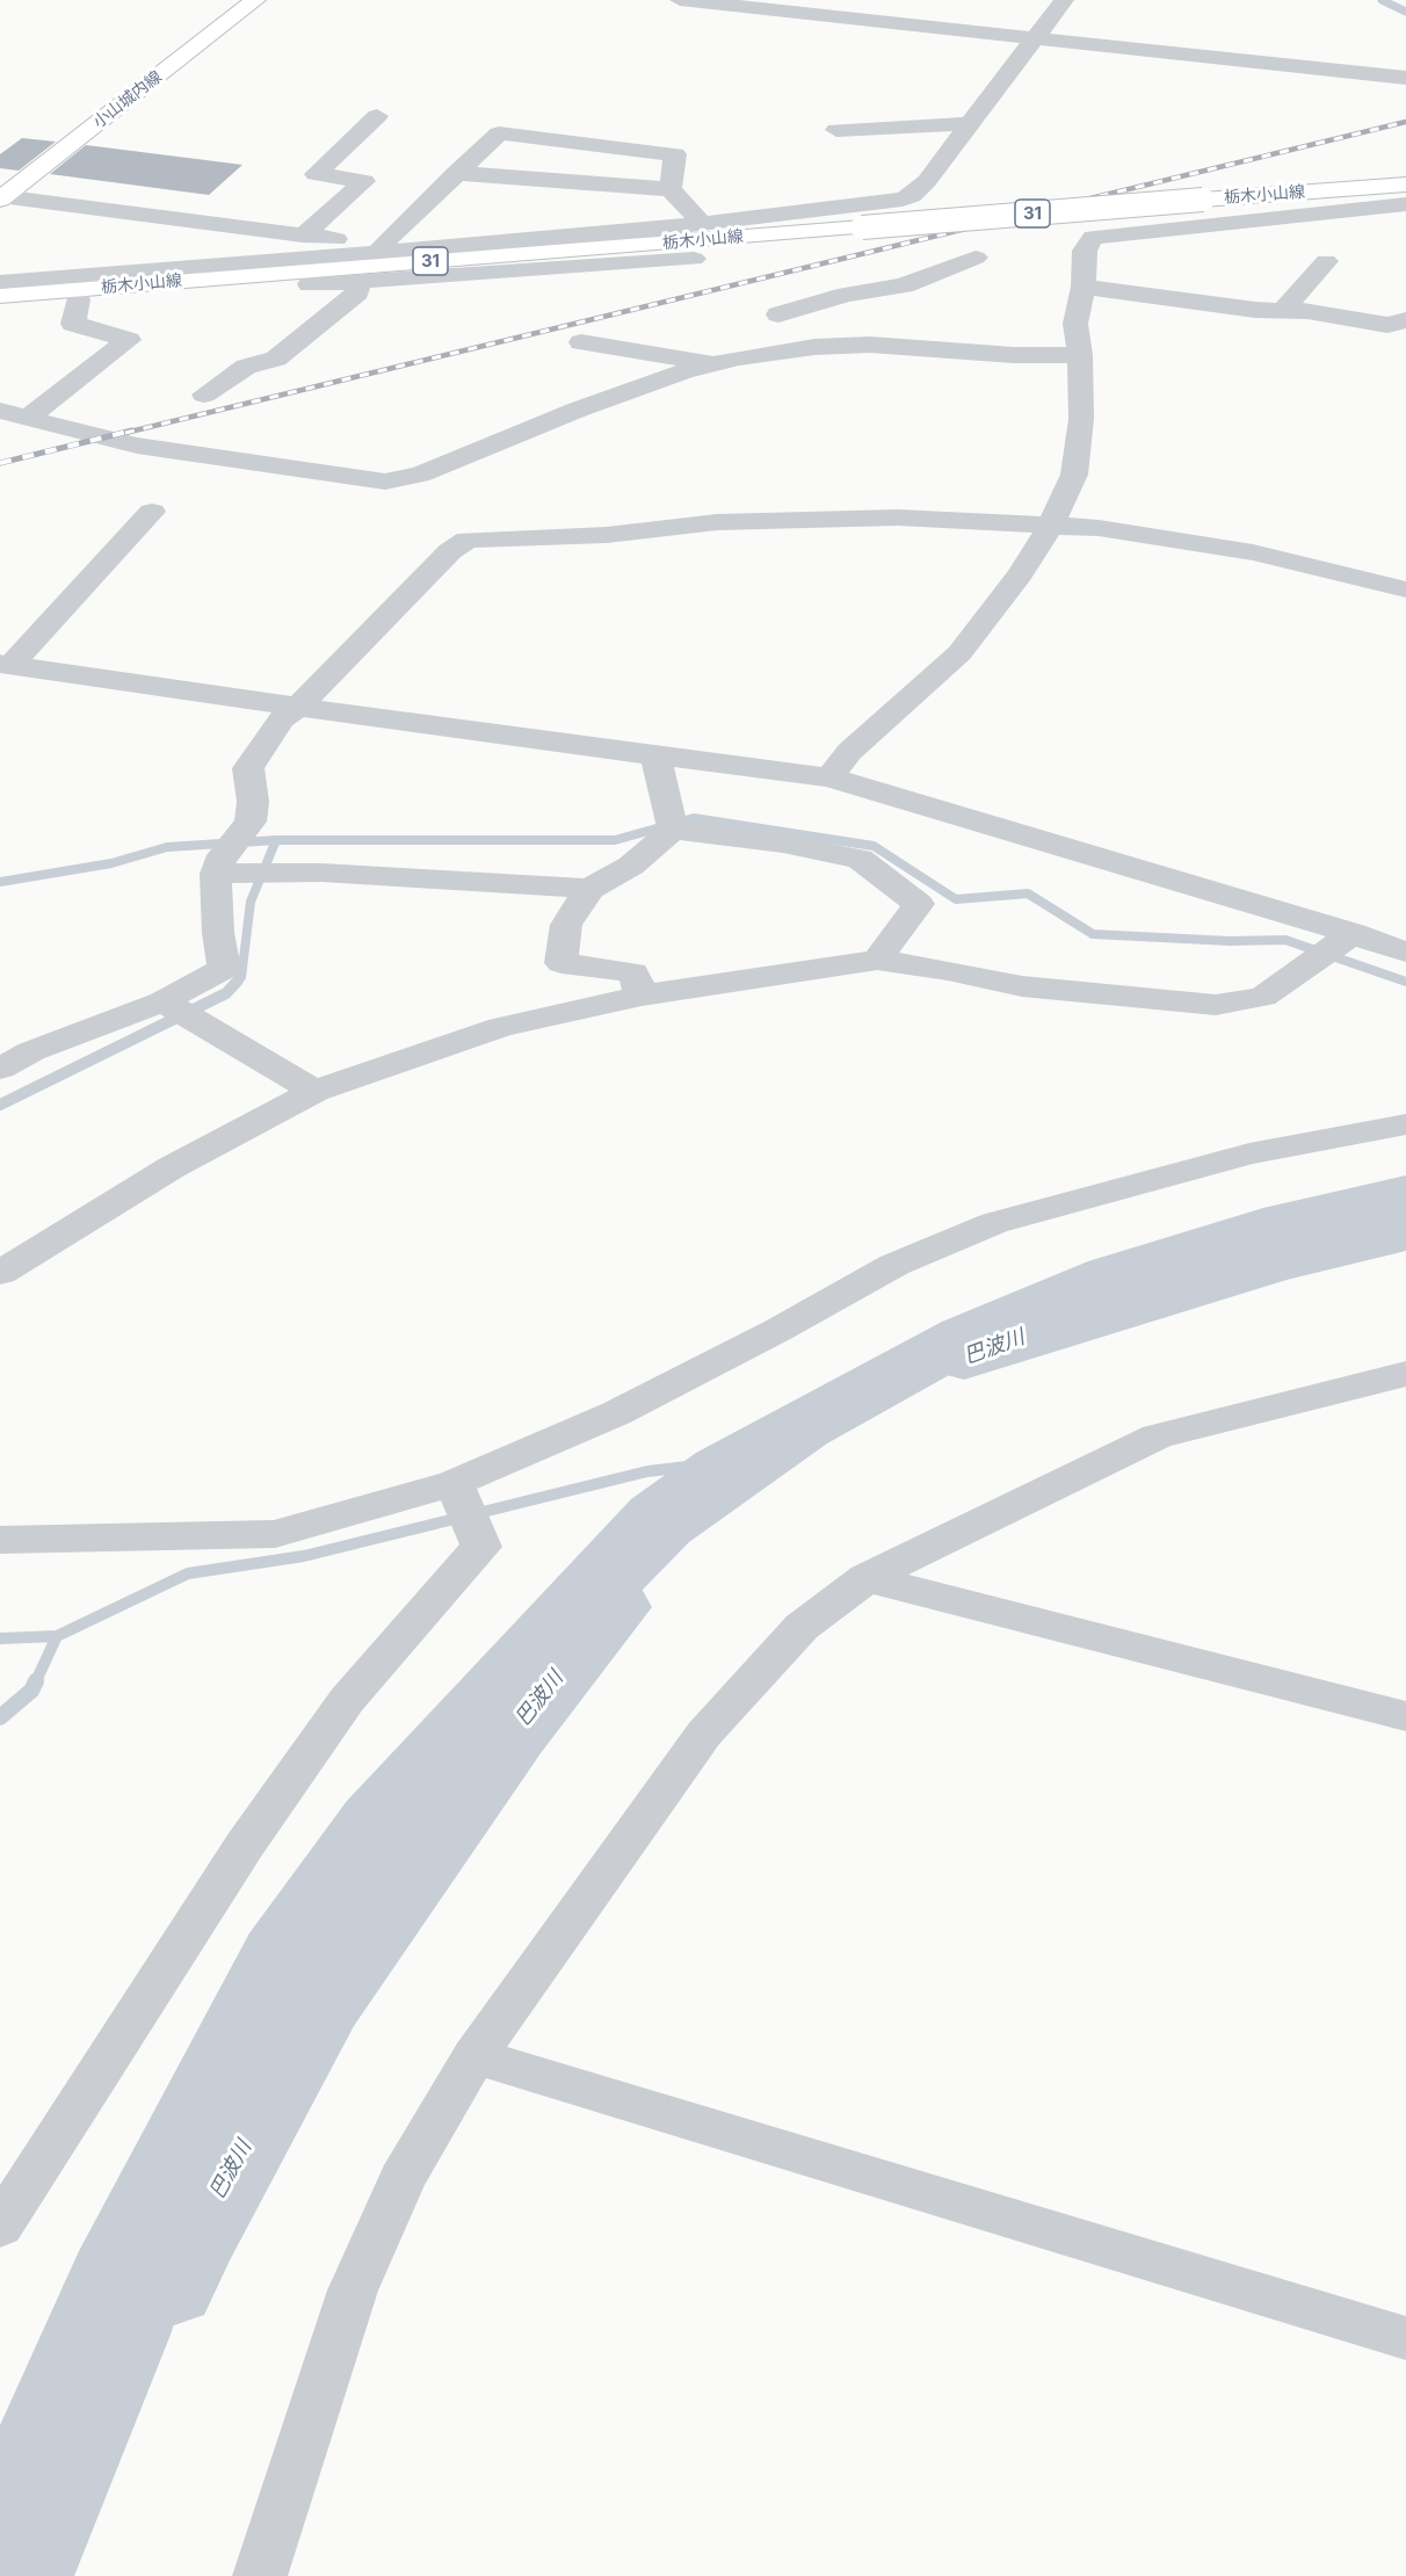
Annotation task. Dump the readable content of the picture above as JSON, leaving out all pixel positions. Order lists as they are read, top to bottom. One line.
{"streets":{"main road":["小山城内線","栃木小山線","31"]},"water":["巴波川"]}
